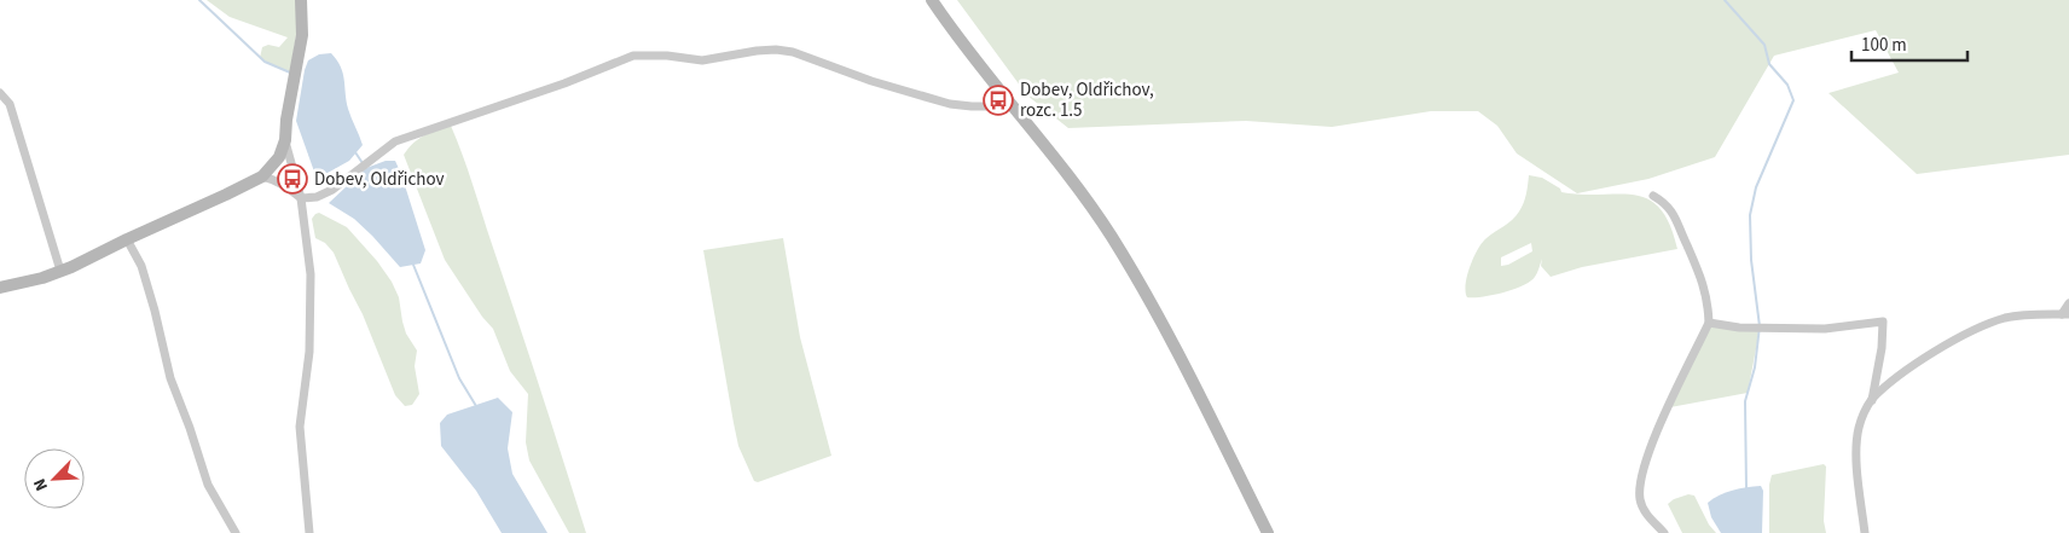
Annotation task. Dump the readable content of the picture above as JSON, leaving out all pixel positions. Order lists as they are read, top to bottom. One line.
{"places":{"bus stop":["Dobev, Oldřichov, rozc. 1.5","Dobev, Oldřichov"]},"scale_bar":"100 m","north":"bottom left"}
